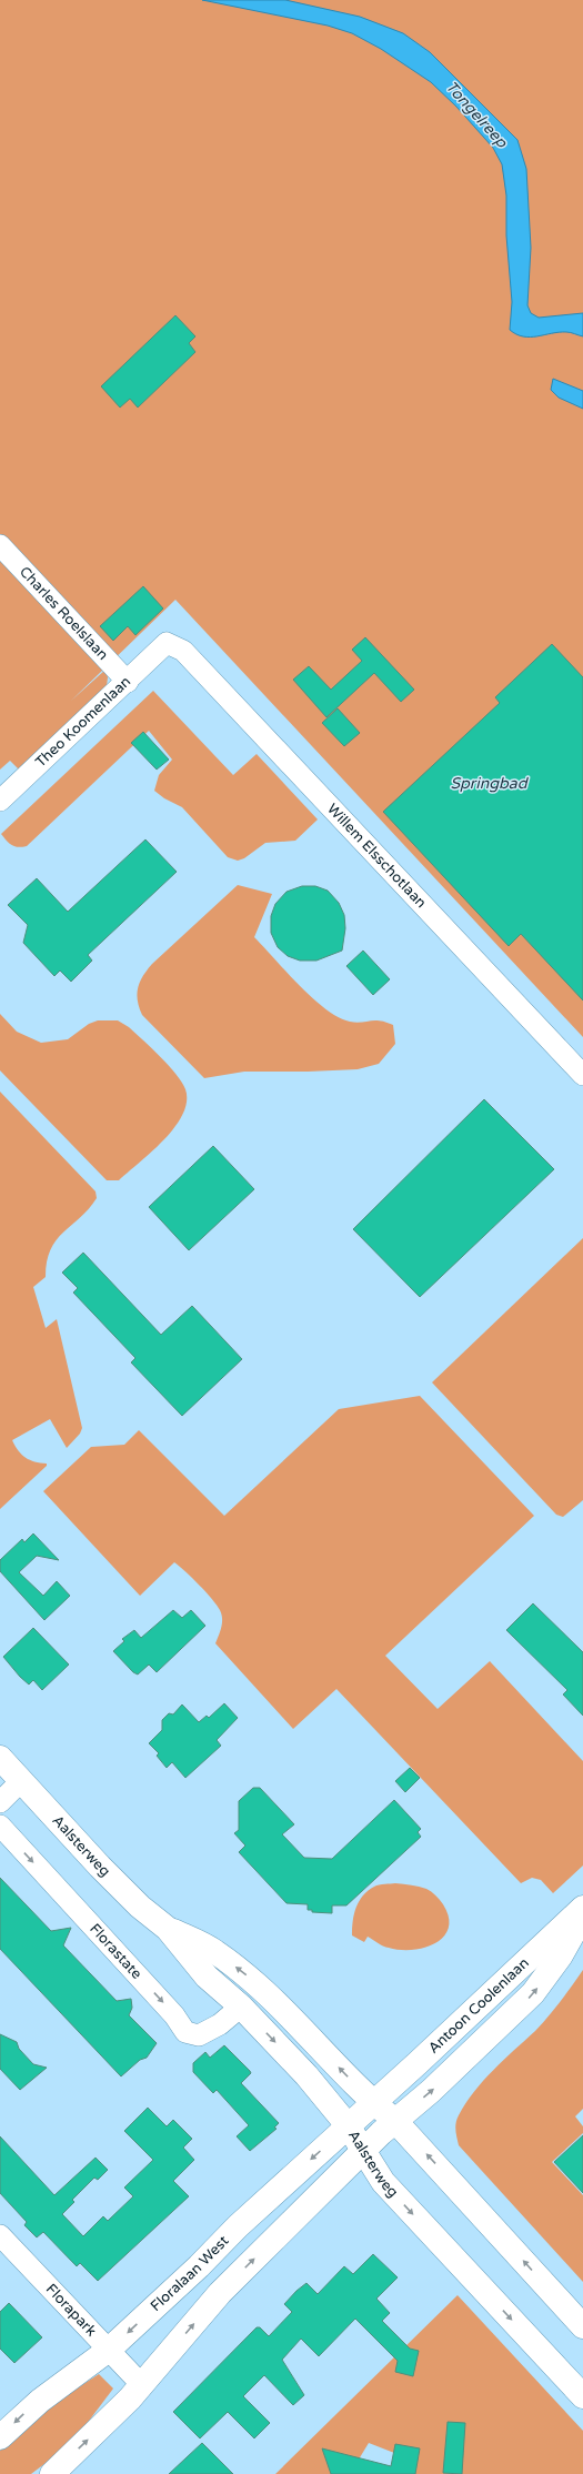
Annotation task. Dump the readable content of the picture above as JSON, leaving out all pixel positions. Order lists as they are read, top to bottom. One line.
{"streets":{"main road":["Aalsterweg","Antoon Coolenlaan","Floralaan West"],"street":["Charles Roelslaan","Theo Koomenlaan","Willem Elsschotlaan","Florastate","Florapark"]},"crossings":[["Charles Roelslaan","Theo Koomenlaan"],["Theo Koomenlaan","Willem Elsschotlaan"],["Aalsterweg","Florastate"],["Aalsterweg","Antoon Coolenlaan"],["Aalsterweg","Floralaan West"],["Antoon Coolenlaan","Floralaan West"],["Floralaan West","Florapark"]],"one_way":["Florastate"],"water":["Tongelreep","Springbad"]}
